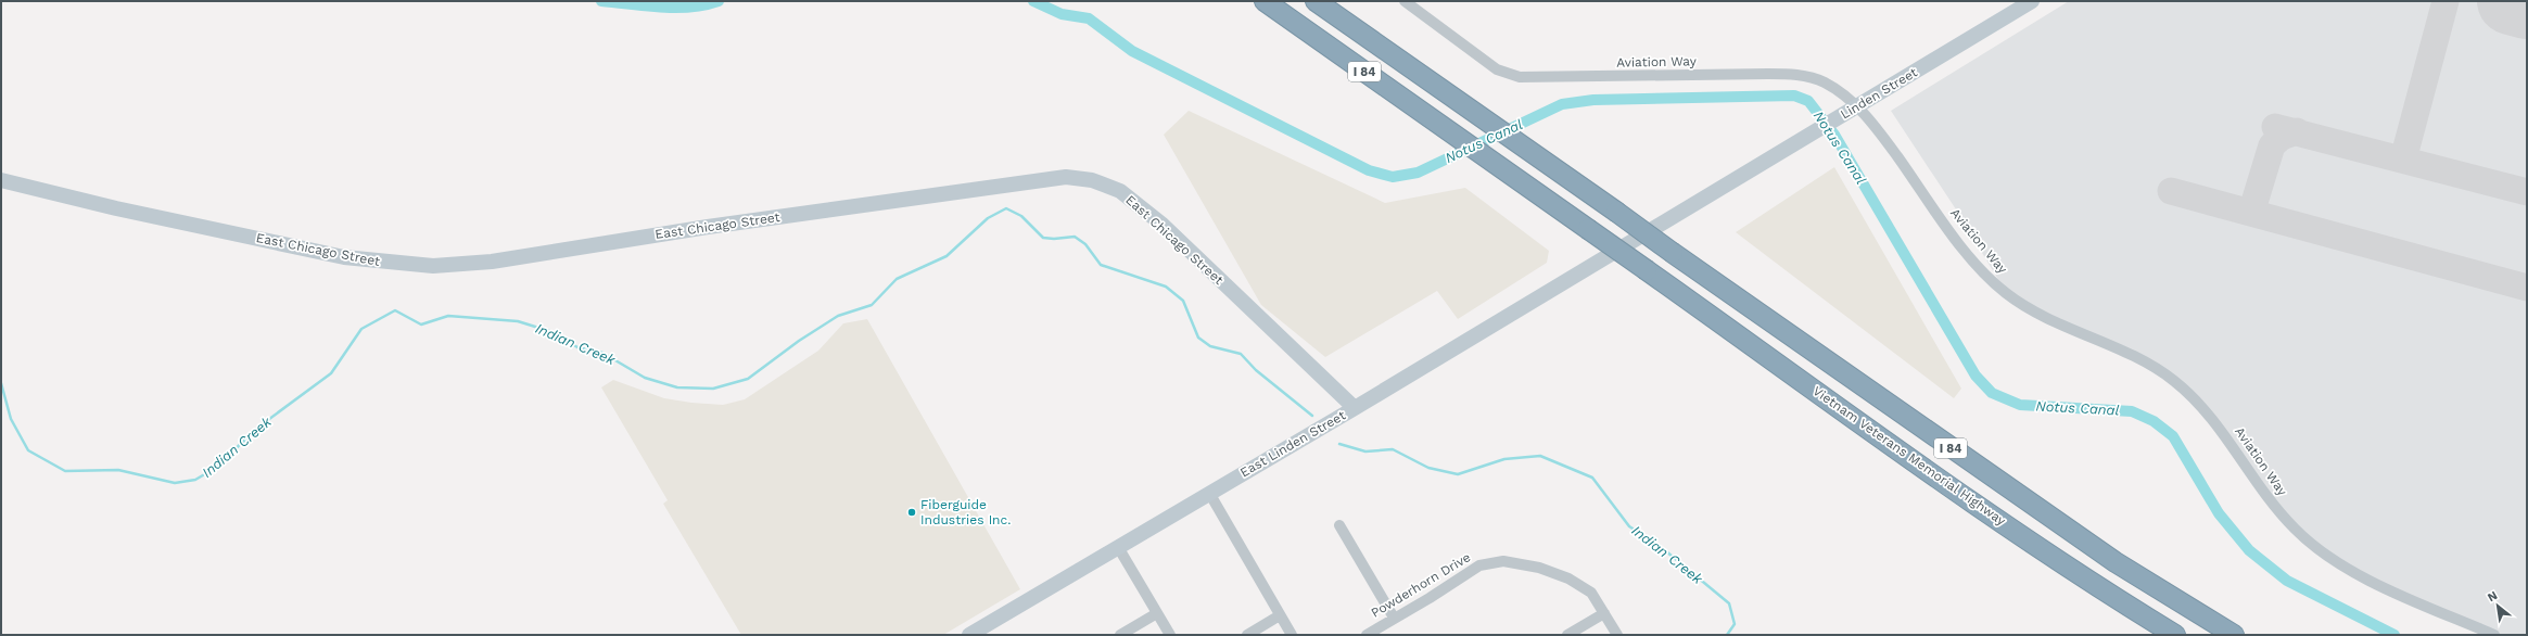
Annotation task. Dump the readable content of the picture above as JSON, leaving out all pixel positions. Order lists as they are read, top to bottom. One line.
{"streets":{"highway":["I 84","Vietnam Veterans Memorial Highway"],"street":["Aviation Way","Linden Street","East Chicago Street","East Linden Street","Powderhorn Drive"]},"crossings":[["Aviation Way","Linden Street"],["Linden Street","East Linden Street"],["East Chicago Street","East Linden Street"]],"water":["Notus Canal","Indian Creek"],"places":["Fiberguide Industries Inc."],"north":"top left"}
